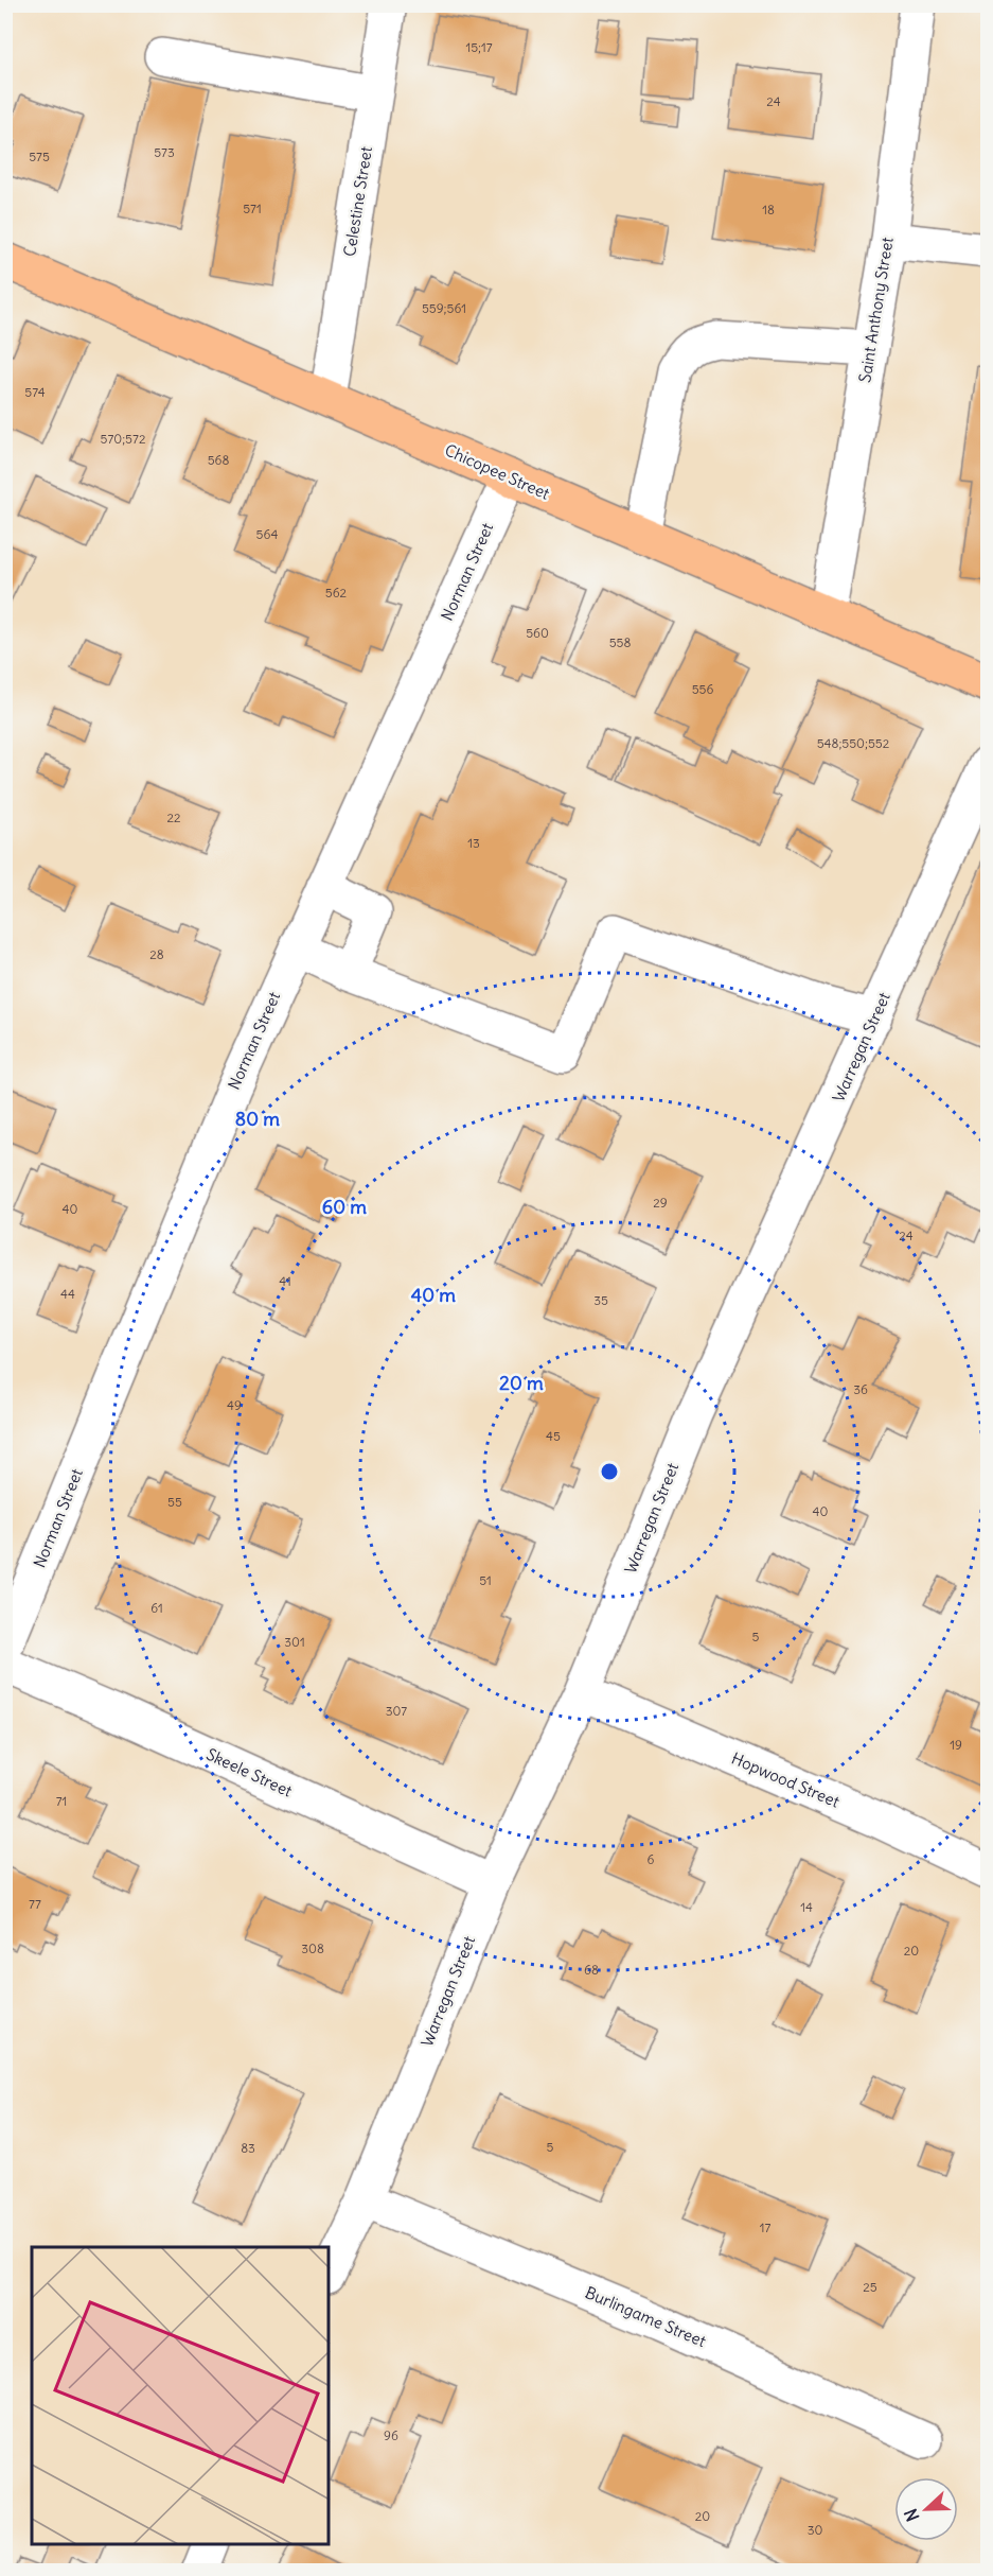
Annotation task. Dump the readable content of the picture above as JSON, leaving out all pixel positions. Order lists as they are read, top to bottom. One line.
{"streets":{"main road":["Chicopee Street"],"street":["Celestine Street","Saint Anthony Street","Norman Street","Warregan Street","Skeele Street","Hopwood Street","Burlingame Street"]},"crossings":[["Celestine Street","Chicopee Street"],["Saint Anthony Street","Chicopee Street"],["Chicopee Street","Norman Street"],["Warregan Street","Skeele Street"],["Warregan Street","Hopwood Street"],["Warregan Street","Burlingame Street"]],"house_numbers":["15;17","24","573","575","571","18","559;561","574","570;572","568","564","562","560","558","556","548;550;552","22","13","28","29","40","24","41","44","35","36","49","45","55","40","51","61","5","301","307","19","71","6","77","14","308","20","68","5","83","17","25","96","20","30"],"north":"left","rings":["80 m","60 m","40 m","20 m"]}
